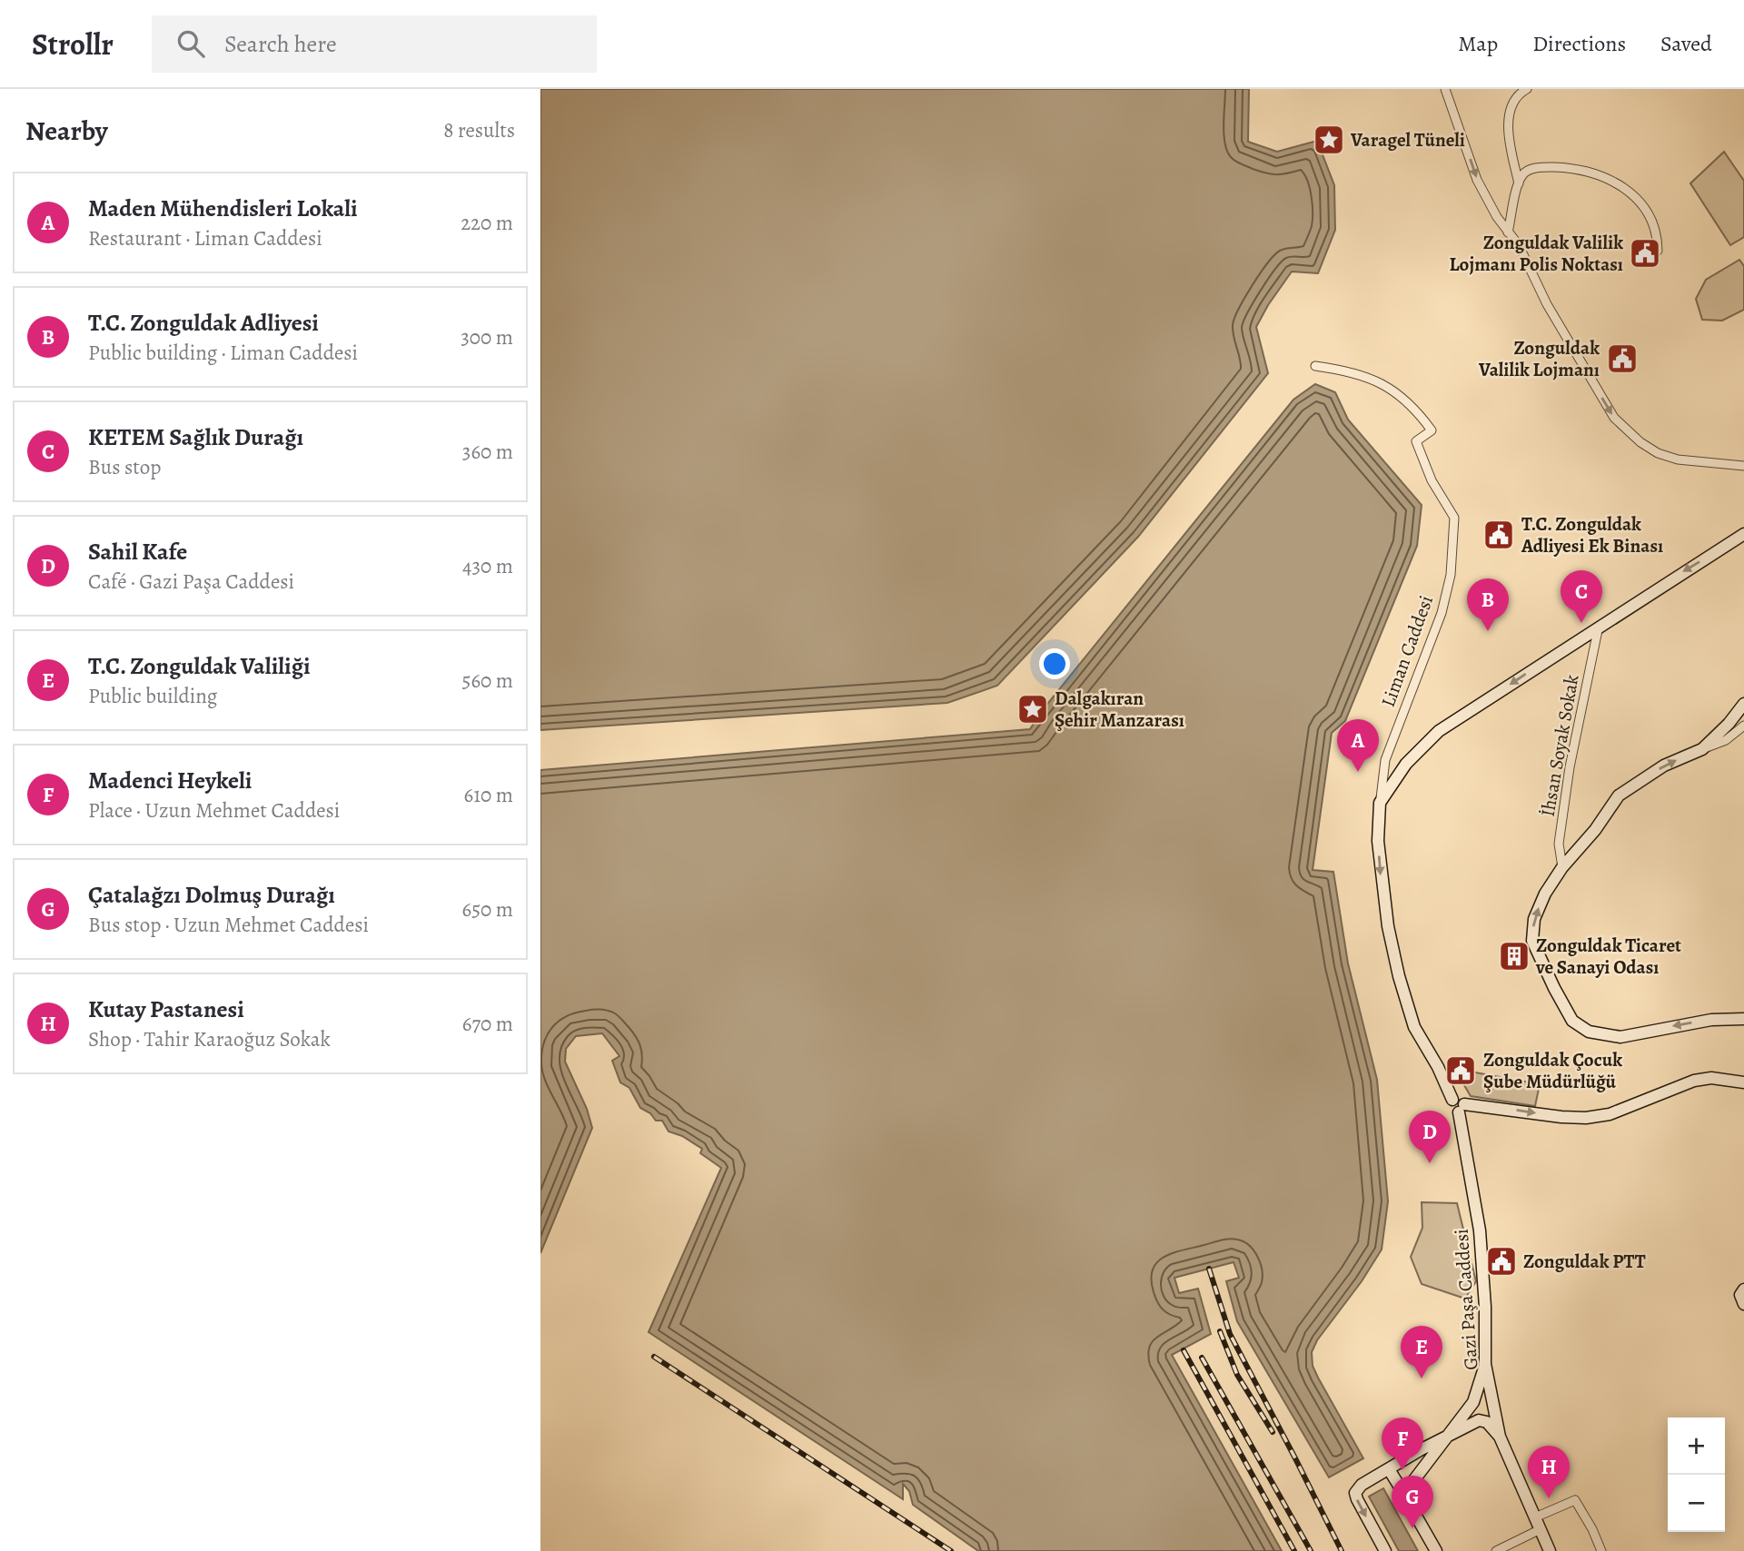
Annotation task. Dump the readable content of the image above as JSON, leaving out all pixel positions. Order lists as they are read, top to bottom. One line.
{"streets":{"main road":["Liman Caddesi","Gazi Paşa Caddesi"],"street":["İhsan Soyak Sokak"]},"crossings":[["Liman Caddesi","Gazi Paşa Caddesi"]],"one_way":["Liman Caddesi"],"places":{"place":["Varagel Tüneli","Dalgakıran Şehir Manzarası"],"public building":["Zonguldak Valilik Lojmanı Polis Noktası","Zonguldak Valilik Lojmanı","T.C. Zonguldak Adliyesi Ek Binası","Zonguldak Çocuk Şube Müdürlüğü","Zonguldak PTT"],"building":["Zonguldak Ticaret ve Sanayi Odası"]},"page":{"header":"Strollr","search":"Search here","nav":["Map","Directions","Saved"],"heading":["Nearby","8 results"],"list":[{"mark":"A","name":"Maden Mühendisleri Lokali","note":"Restaurant · Liman Caddesi","value":"220 m"},{"mark":"B","name":"T.C. Zonguldak Adliyesi","note":"Public building · Liman Caddesi","value":"300 m"},{"mark":"C","name":"KETEM Sağlık Durağı","note":"Bus stop","value":"360 m"},{"mark":"D","name":"Sahil Kafe","note":"Café · Gazi Paşa Caddesi","value":"430 m"},{"mark":"E","name":"T.C. Zonguldak Valiliği","note":"Public building","value":"560 m"},{"mark":"F","name":"Madenci Heykeli","note":"Place · Uzun Mehmet Caddesi","value":"610 m"},{"mark":"G","name":"Çatalağzı Dolmuş Durağı","note":"Bus stop · Uzun Mehmet Caddesi","value":"650 m"},{"mark":"H","name":"Kutay Pastanesi","note":"Shop · Tahir Karaoğuz Sokak","value":"670 m"}],"pins":["C","B","A","D","E","F","H","G"],"map_buttons":["+","−"]}}
